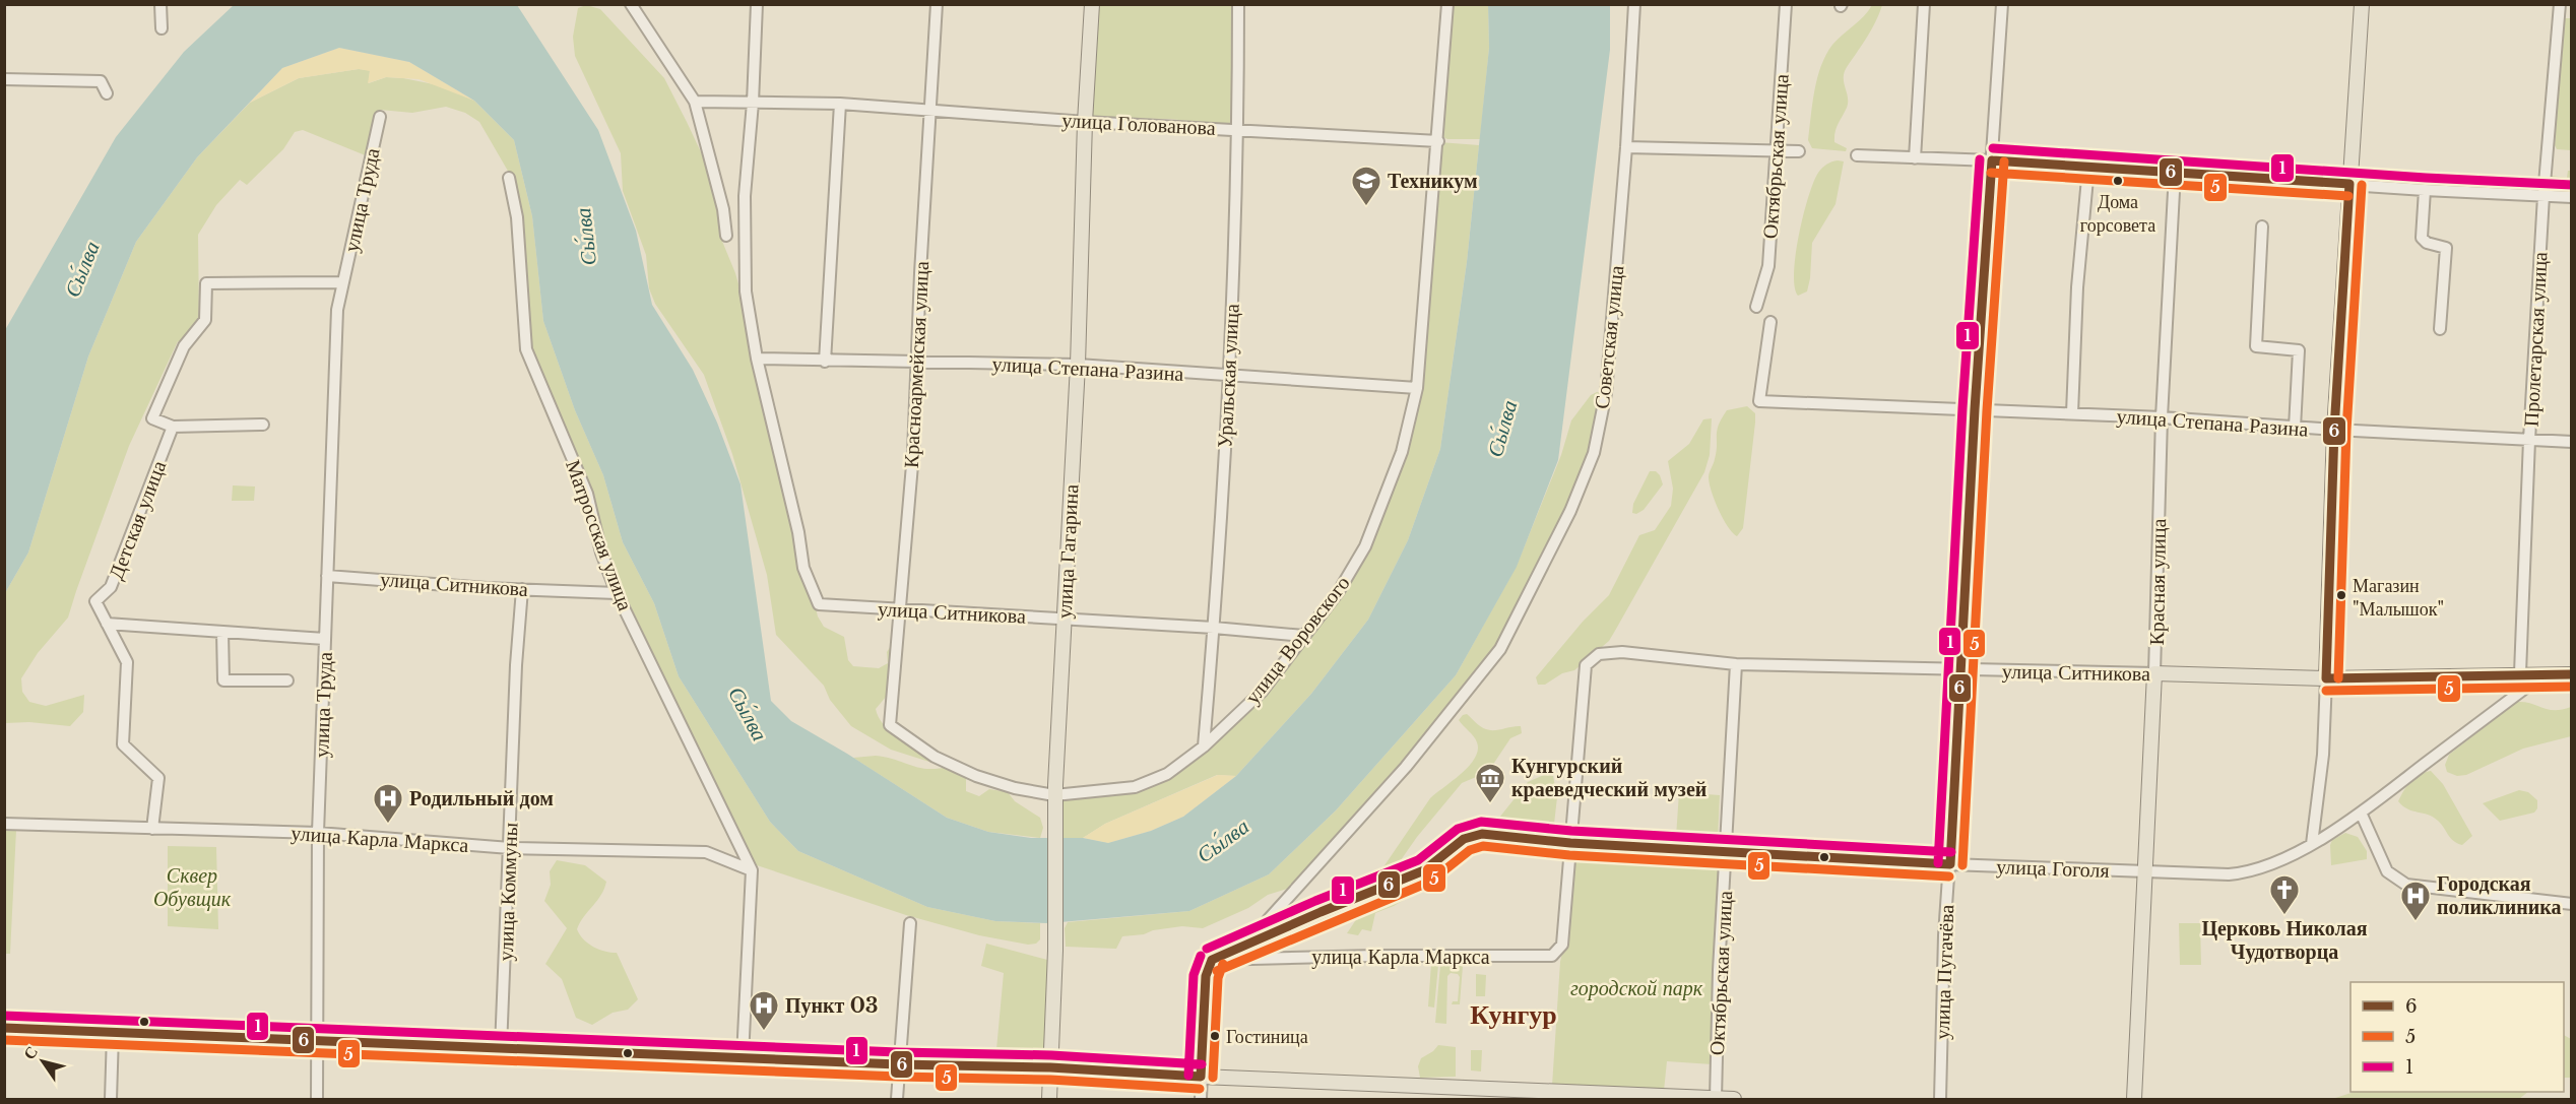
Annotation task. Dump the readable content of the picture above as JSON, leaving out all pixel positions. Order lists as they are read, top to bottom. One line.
{"streets":{"main road":["улица Гагарина","Красная улица","улица Ситникова"],"street":["улица Голованова","Октябрьская улица","улица Труда","Советская улица","Пролетарская улица","Красноармейская улица","улица Степана Разина","Уральская улица","Детская улица","Матросская улица","улица Воровского","улица Карла Маркса","улица Гоголя","улица Коммуны","улица Пугачёва"]},"crossings":[["улица Голованова","Красноармейская улица"],["улица Голованова","Уральская улица"],["улица Голованова","улица Гагарина"],["улица Голованова","улица Воровского"],["Октябрьская улица","улица Ситникова"],["Октябрьская улица","улица Гоголя"],["улица Труда","улица Ситникова"],["улица Труда","улица Карла Маркса"],["Советская улица","улица Гоголя"],["Пролетарская улица","улица Степана Разина"],["Пролетарская улица","улица Ситникова"],["Красноармейская улица","улица Степана Разина"],["Красноармейская улица","улица Ситникова"],["Красноармейская улица","улица Воровского"],["улица Степана Разина","Уральская улица"],["улица Степана Разина","улица Гагарина"],["улица Степана Разина","Красная улица"],["улица Степана Разина","улица Ситникова"],["улица Степана Разина","улица Воровского"],["улица Степана Разина","улица Пугачёва"],["Уральская улица","улица Ситникова"],["Уральская улица","улица Воровского"],["Детская улица","улица Карла Маркса"],["Матросская улица","улица Ситникова"],["Матросская улица","улица Карла Маркса"],["улица Гагарина","улица Ситникова"],["улица Гагарина","улица Воровского"],["Красная улица","улица Ситникова"],["Красная улица","улица Гоголя"],["улица Ситникова","улица Воровского"],["улица Ситникова","улица Карла Маркса"],["улица Ситникова","улица Гоголя"],["улица Ситникова","улица Коммуны"],["улица Ситникова","улица Пугачёва"],["улица Карла Маркса","улица Гоголя"],["улица Карла Маркса","улица Коммуны"],["улица Гоголя","улица Пугачёва"]],"districts":["Кунгур"],"water":["Сы́лва"],"parks":["Сквер Обувщик","городской парк"],"places":{"other":["Дома горсовета","Магазин \"Малышок\"","Гостиница"],"school or university":["Техникум"],"museum":["Кунгурский краеведческий музей"],"hospital":["Родильный дом","Городская поликлиника","Пункт 03"],"church":["Церковь Николая Чудотворца"]},"lines":["transit line 1","transit line 6","transit line 5"],"legend":["6","5","1"],"north":"top left"}
